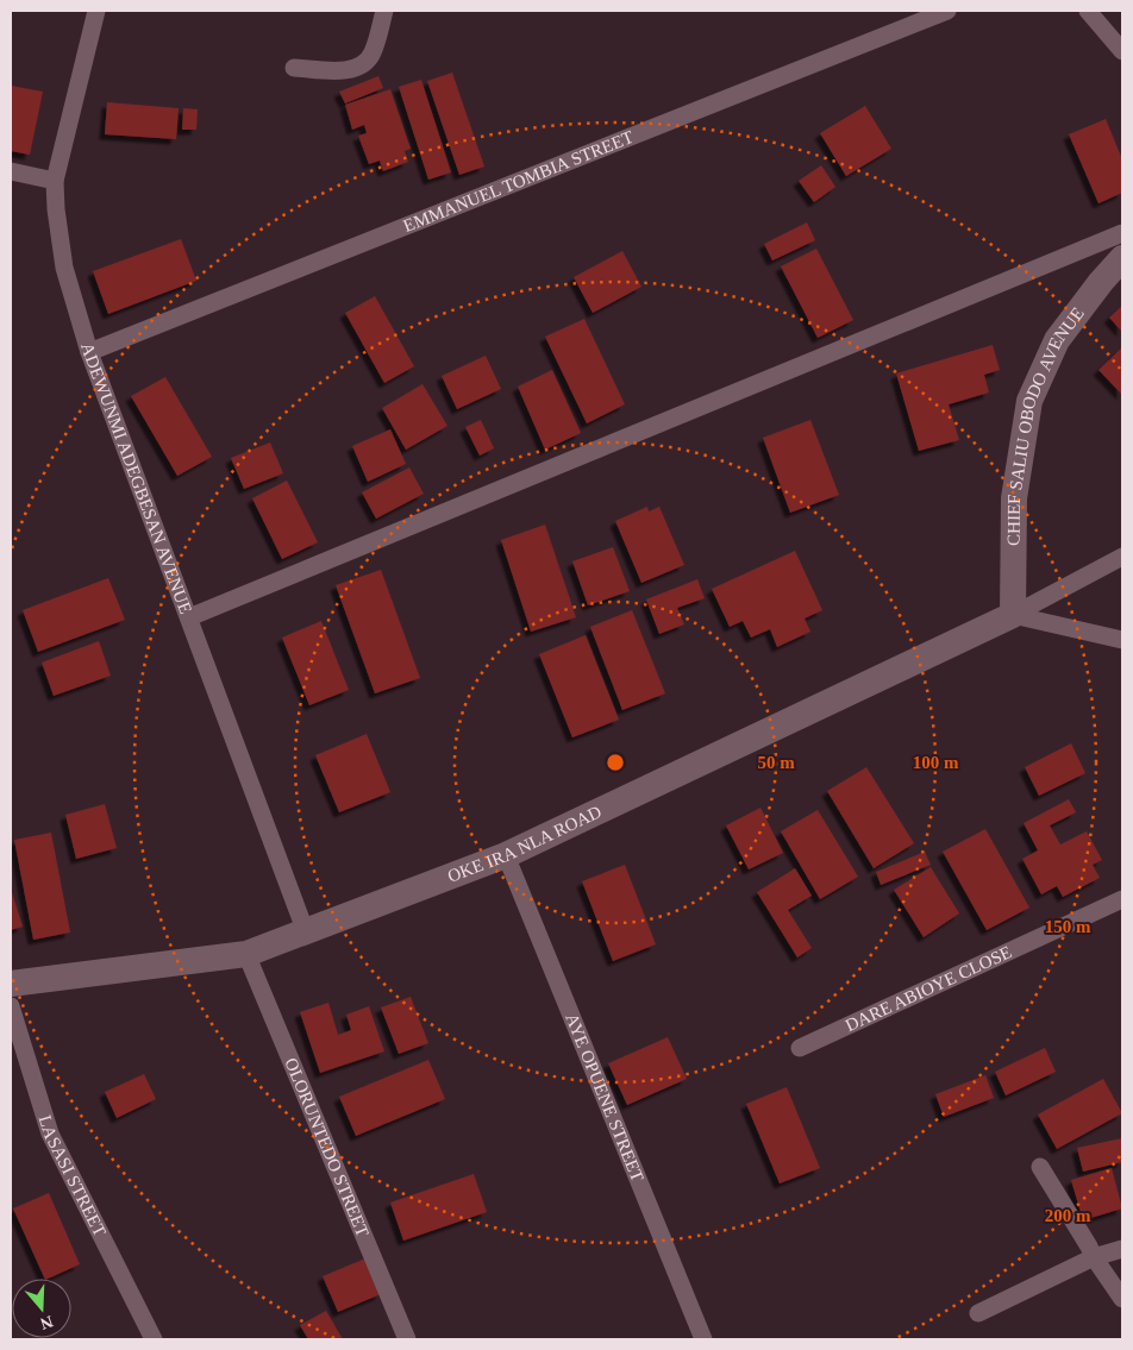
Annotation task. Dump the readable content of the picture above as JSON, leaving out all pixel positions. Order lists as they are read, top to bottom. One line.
{"streets":{"street":["EMMANUEL TOMBIA STREET","CHIEF SALIU OBODO AVENUE","ADEWUNMI ADEGBESAN AVENUE","OKE IRA NLA ROAD","DARE ABIOYE CLOSE","AYE OPUENE STREET","OLORUNTEDO STREET","LASASI STREET"]},"crossings":[["EMMANUEL TOMBIA STREET","ADEWUNMI ADEGBESAN AVENUE"],["CHIEF SALIU OBODO AVENUE","OKE IRA NLA ROAD"],["ADEWUNMI ADEGBESAN AVENUE","OKE IRA NLA ROAD"],["OKE IRA NLA ROAD","AYE OPUENE STREET"],["OKE IRA NLA ROAD","OLORUNTEDO STREET"]],"north":"bottom","rings":["50 m","100 m","150 m","200 m"]}
